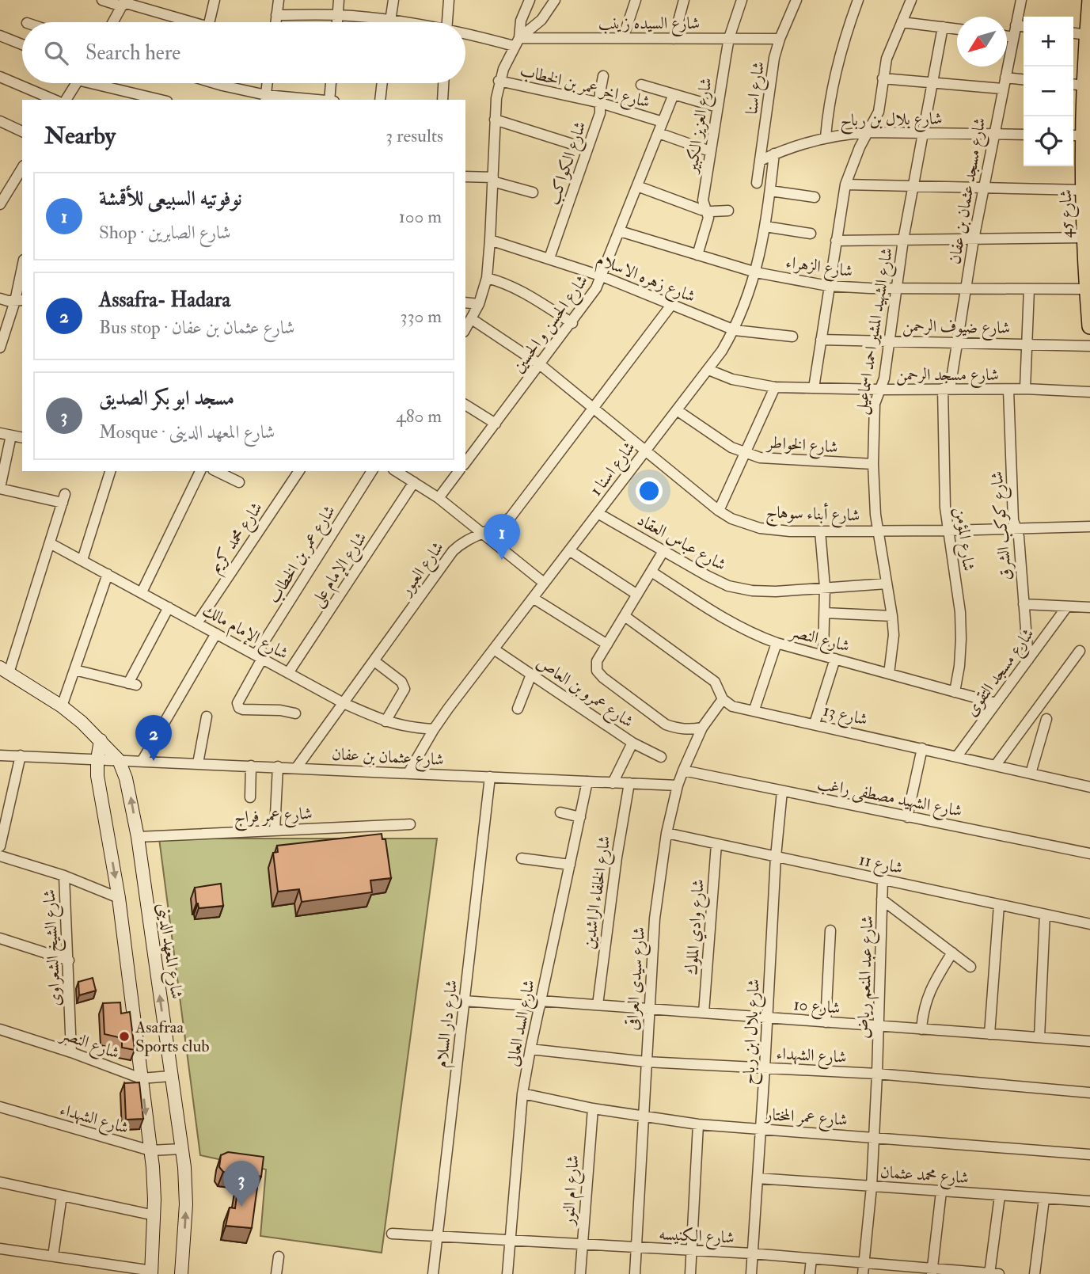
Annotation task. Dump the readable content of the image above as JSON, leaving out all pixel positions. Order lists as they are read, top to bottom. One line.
{"streets":{"main road":["شارع 45"],"street":["شارع السيده زينب","شارع اخر عمر بن الخطاب","شارع اسنا","شارع بلال بن رباح","شارع العزيز الكبير","شارع الكواكب","شارع مسجد عثمان بن عفان","شارع الزهراء","شارع زهره الاسلام","شارع الحسن و الحسين","شارع ضيوف الرحمن","شارع الشهيد المشير احمد اسماعيل","شارع مسجد الرحمن","شارع الخواطر","شارع اسنا 1","شارع أبناء سوهاج","شارع كوكب الشرق","شارع محمد كريم","شارع المؤمن","شارع عباس العقاد","شارع عمر بن الخطاب","شارع العبور","شارع الإمام على","شارع الإمام مالك","شارع النصر","شارع مسجد التقوى","شارع عمرو بن العاص","شارع 13","شارع عثمان بن عفان","شارع الشهيد مصطفى راغب","شارع عمر فراج","شارع 11","شارع الخلفاء الراشدين","شارع وادي الملوك","شارع الشيخ الشعراوى","شارع المعهد الدينى","شارع عبد المنعم رياض","شارع سيدى العراقى","شارع 10","شارع السد العالى","شارع دار السلام","شارع بلال ابن رباح","شارع الشهداء","شارع عمر المختار","شارع محمد عثمان","شارع ام النور","شارع الكنيسه"]},"crossings":[["شارع السيده زينب","شارع اسنا"],["شارع السيده زينب","شارع العزيز الكبير"],["شارع اخر عمر بن الخطاب","شارع العزيز الكبير"],["شارع اخر عمر بن الخطاب","شارع الكواكب"],["شارع اخر عمر بن الخطاب","شارع الحسن و الحسين"],["شارع اسنا","شارع بلال بن رباح"],["شارع بلال بن رباح","شارع مسجد عثمان بن عفان"],["شارع بلال بن رباح","شارع الشهيد المشير احمد اسماعيل"],["شارع بلال بن رباح","شارع اسنا 1"],["شارع العزيز الكبير","شارع الزهراء"],["شارع الكواكب","شارع زهره الاسلام"],["شارع مسجد عثمان بن عفان","شارع الزهراء"],["شارع مسجد عثمان بن عفان","شارع ضيوف الرحمن"],["شارع مسجد عثمان بن عفان","شارع مسجد الرحمن"],["شارع مسجد عثمان بن عفان","شارع المؤمن"],["شارع 45","شارع الزهراء"],["شارع الزهراء","شارع الحسن و الحسين"],["شارع الزهراء","شارع الشهيد المشير احمد اسماعيل"],["شارع الزهراء","شارع اسنا 1"],["شارع زهره الاسلام","شارع الحسن و الحسين"],["شارع زهره الاسلام","شارع اسنا 1"],["شارع زهره الاسلام","شارع العبور"],["شارع الحسن و الحسين","شارع أبناء سوهاج"],["شارع ضيوف الرحمن","شارع الشهيد المشير احمد اسماعيل"],["شارع الشهيد المشير احمد اسماعيل","شارع مسجد الرحمن"],["شارع الشهيد المشير احمد اسماعيل","شارع الخواطر"],["شارع الشهيد المشير احمد اسماعيل","شارع أبناء سوهاج"],["شارع الشهيد المشير احمد اسماعيل","شارع عباس العقاد"],["شارع الشهيد المشير احمد اسماعيل","شارع النصر"],["شارع مسجد الرحمن","شارع اسنا 1"],["شارع مسجد الرحمن","شارع كوكب الشرق"],["شارع مسجد الرحمن","شارع المؤمن"],["شارع الخواطر","شارع اسنا 1"],["شارع اسنا 1","شارع أبناء سوهاج"],["شارع اسنا 1","شارع عباس العقاد"],["شارع اسنا 1","شارع الإمام مالك"],["شارع اسنا 1","شارع عمرو بن العاص"],["شارع اسنا 1","شارع عثمان بن عفان"],["شارع أبناء سوهاج","شارع كوكب الشرق"],["شارع أبناء سوهاج","شارع المؤمن"],["شارع أبناء سوهاج","شارع العبور"],["شارع كوكب الشرق","شارع مسجد التقوى"],["شارع محمد كريم","شارع الإمام مالك"],["شارع المؤمن","شارع النصر"],["شارع عمر بن الخطاب","شارع الإمام مالك"],["شارع العبور","شارع الإمام مالك"],["شارع العبور","شارع عثمان بن عفان"],["شارع الإمام على","شارع الإمام مالك"],["شارع النصر","شارع مسجد التقوى"],["شارع النصر","شارع الشيخ الشعراوى"],["شارع النصر","شارع المعهد الدينى"],["شارع مسجد التقوى","شارع 13"],["شارع 13","شارع سيدى العراقى"],["شارع عثمان بن عفان","شارع الخلفاء الراشدين"],["شارع عثمان بن عفان","شارع المعهد الدينى"],["شارع عثمان بن عفان","شارع سيدى العراقى"],["شارع عثمان بن عفان","شارع السد العالى"],["شارع عثمان بن عفان","شارع دار السلام"],["شارع الشهيد مصطفى راغب","شارع سيدى العراقى"],["شارع الشهيد مصطفى راغب","شارع بلال ابن رباح"],["شارع عمر فراج","شارع المعهد الدينى"],["شارع 11","شارع وادي الملوك"],["شارع 11","شارع عبد المنعم رياض"],["شارع 11","شارع سيدى العراقى"],["شارع 11","شارع بلال ابن رباح"],["شارع الخلفاء الراشدين","شارع 10"],["شارع وادي الملوك","شارع 10"],["شارع المعهد الدينى","شارع الشهداء"],["شارع عبد المنعم رياض","شارع 10"],["شارع عبد المنعم رياض","شارع الشهداء"],["شارع عبد المنعم رياض","شارع عمر المختار"],["شارع عبد المنعم رياض","شارع محمد عثمان"],["شارع عبد المنعم رياض","شارع الكنيسه"],["شارع سيدى العراقى","شارع 10"],["شارع سيدى العراقى","شارع الشهداء"],["شارع سيدى العراقى","شارع عمر المختار"],["شارع سيدى العراقى","شارع الكنيسه"],["شارع 10","شارع السد العالى"],["شارع 10","شارع دار السلام"],["شارع 10","شارع بلال ابن رباح"],["شارع السد العالى","شارع الشهداء"],["شارع السد العالى","شارع عمر المختار"],["شارع السد العالى","شارع الكنيسه"],["شارع دار السلام","شارع الكنيسه"],["شارع بلال ابن رباح","شارع الشهداء"],["شارع بلال ابن رباح","شارع عمر المختار"],["شارع بلال ابن رباح","شارع محمد عثمان"],["شارع بلال ابن رباح","شارع الكنيسه"],["شارع عمر المختار","شارع ام النور"],["شارع ام النور","شارع الكنيسه"]],"places":["Asafraa Sports club"],"north":"bottom left","page":{"map_buttons":["+","−"],"search":"Search here","heading":["Nearby","3 results"],"list":[{"mark":"1","name":"نوفوتيه السبيعى للأقمشة","note":"Shop · شارع الصابرين","value":"100 m"},{"mark":"2","name":"Assafra- Hadara","note":"Bus stop · شارع عثمان بن عفان","value":"330 m"},{"mark":"3","name":"مسجد ابو بكر الصديق","note":"Mosque · شارع المعهد الدينى","value":"480 m"}],"pins":["1","2","3"]}}
